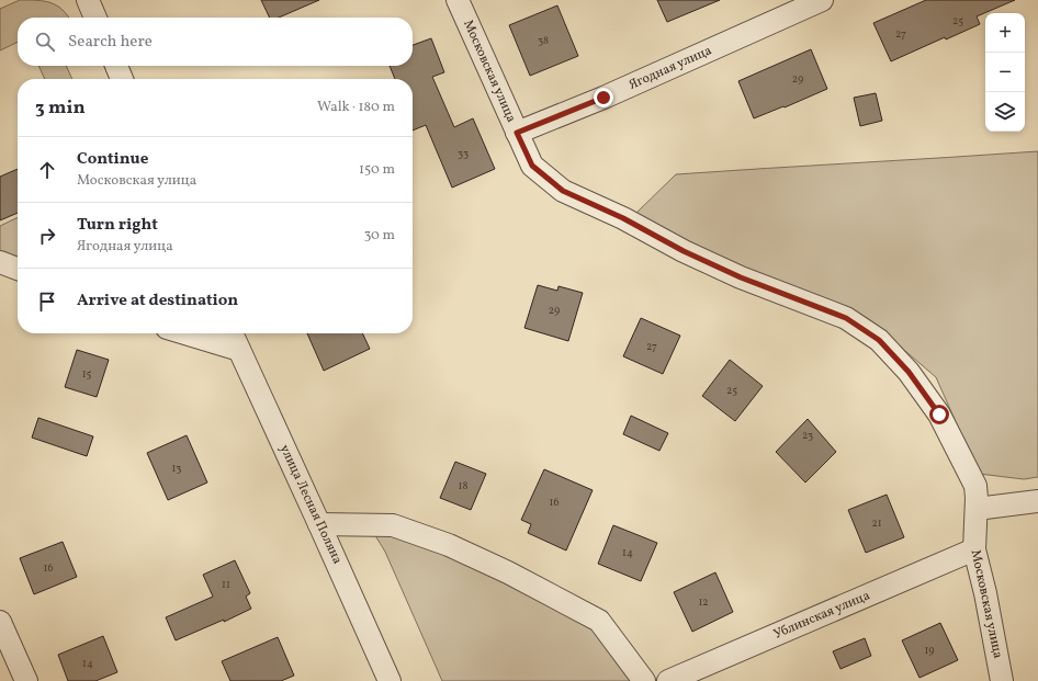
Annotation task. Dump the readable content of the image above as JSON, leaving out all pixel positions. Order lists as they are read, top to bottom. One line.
{"streets":{"street":["Ягодная улица","Московская улица","улица Лесная Поляна","Ублинская улица"]},"crossings":[["Ягодная улица","Московская улица"],["Московская улица","Ублинская улица"]],"house_numbers":["25","27","38","29","33","29","27","15","25","23","13","18","16","21","14","16","11","12","19","14"],"page":{"map_buttons":["+","−"],"search":"Search here","heading":["3 min","Walk · 180 m"],"list":[["Continue","Московская улица","150 m"],["Turn right","Ягодная улица","30 m"],"Arrive at destination"]}}
